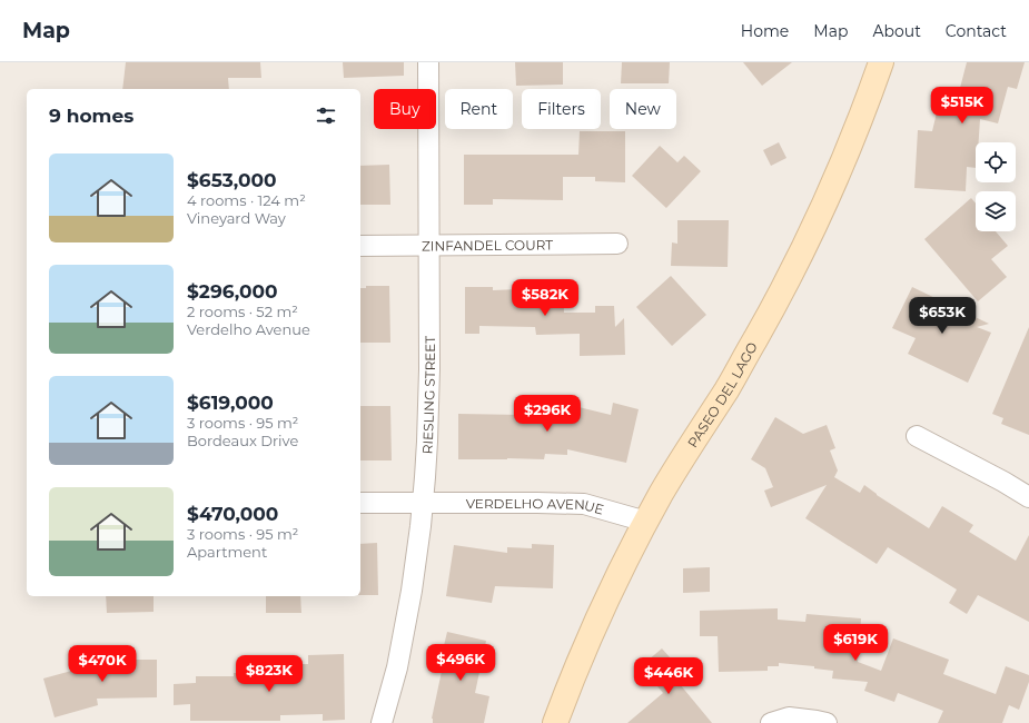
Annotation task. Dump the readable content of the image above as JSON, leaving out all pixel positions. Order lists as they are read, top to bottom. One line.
{"streets":{"street":["ZINFANDEL COURT","RIESLING STREET","PASEO DEL LAGO","VERDELHO AVENUE"]},"crossings":[["ZINFANDEL COURT","RIESLING STREET"],["RIESLING STREET","VERDELHO AVENUE"],["PASEO DEL LAGO","VERDELHO AVENUE"]],"page":{"header":"Map","nav":["Home","Map","About","Contact"],"price":["$515K","$582K","$653K","$296K","$619K","$496K","$470K","$823K","$446K"],"chip":["Buy","Rent","Filters","New"],"heading":"9 homes","list":[{"name":"$653,000","note":"4 rooms · 124 m² · Vineyard Way"},{"name":"$296,000","note":"2 rooms · 52 m² · Verdelho Avenue"},{"name":"$619,000","note":"3 rooms · 95 m² · Bordeaux Drive"},{"name":"$470,000","note":"3 rooms · 95 m² · Apartment"}]}}
